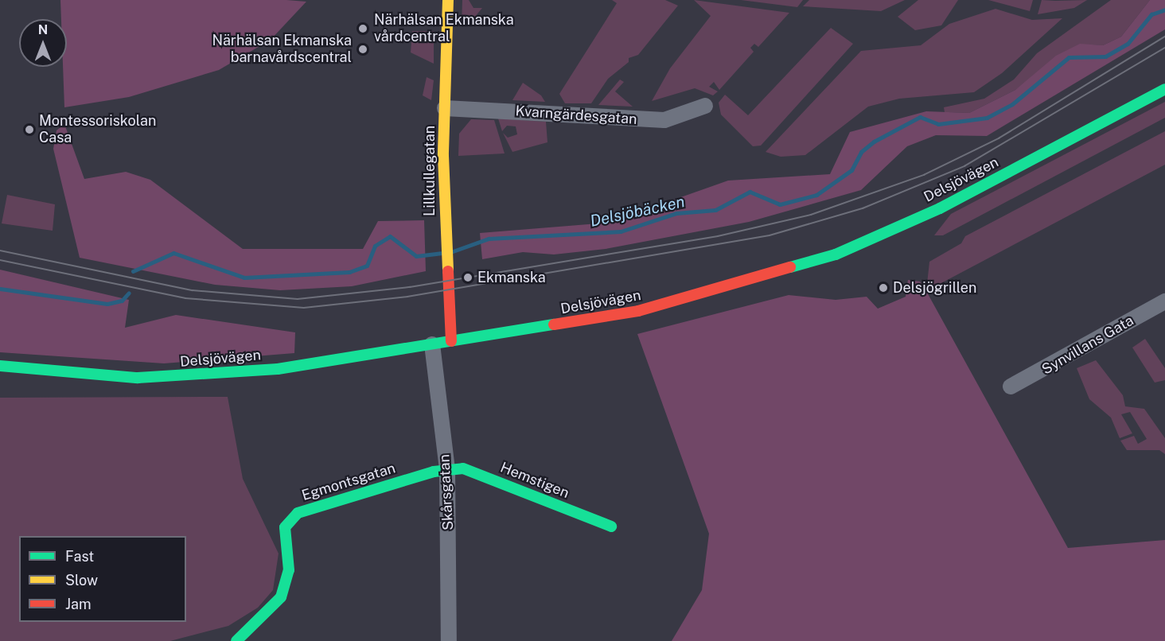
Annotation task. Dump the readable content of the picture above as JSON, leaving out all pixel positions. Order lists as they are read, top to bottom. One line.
{"streets":{"street":["Kvarngärdesgatan","Lillkullegatan","Delsjövägen","Synvillans Gata","Hemstigen","Egmontsgatan","Skårsgatan"]},"crossings":[["Kvarngärdesgatan","Lillkullegatan"],["Lillkullegatan","Delsjövägen"],["Delsjövägen","Skårsgatan"],["Hemstigen","Egmontsgatan"],["Hemstigen","Skårsgatan"],["Egmontsgatan","Skårsgatan"]],"water":["Delsjöbäcken"],"places":["Närhälsan Ekmanska vårdcentral","Närhälsan Ekmanska barnavårdscentral","Montessoriskolan Casa","Ekmanska","Delsjögrillen"],"legend":["Fast","Slow","Jam"],"north":"top"}
